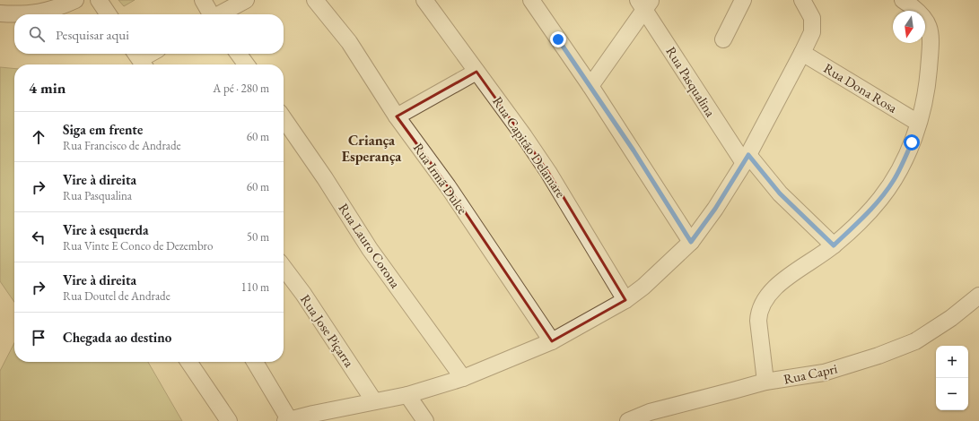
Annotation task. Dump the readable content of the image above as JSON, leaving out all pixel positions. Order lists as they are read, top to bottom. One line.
{"streets":{"street":["Rua Pasqualina","Rua Dona Rosa","Rua Capitão Delamare","Rua Irmã Dulce","Rua Lauro Corona","Rua Jose Piçarra","Rua Capri"]},"districts":["Criança Esperança"],"north":"bottom","page":{"search":"Pesquisar aqui","heading":["4 min","A pé · 280 m"],"list":[["Siga em frente","Rua Francisco de Andrade","60 m"],["Vire à direita","Rua Pasqualina","60 m"],["Vire à esquerda","Rua Vinte E Conco de Dezembro","50 m"],["Vire à direita","Rua Doutel de Andrade","110 m"],"Chegada ao destino"],"map_buttons":["+","−"]}}
